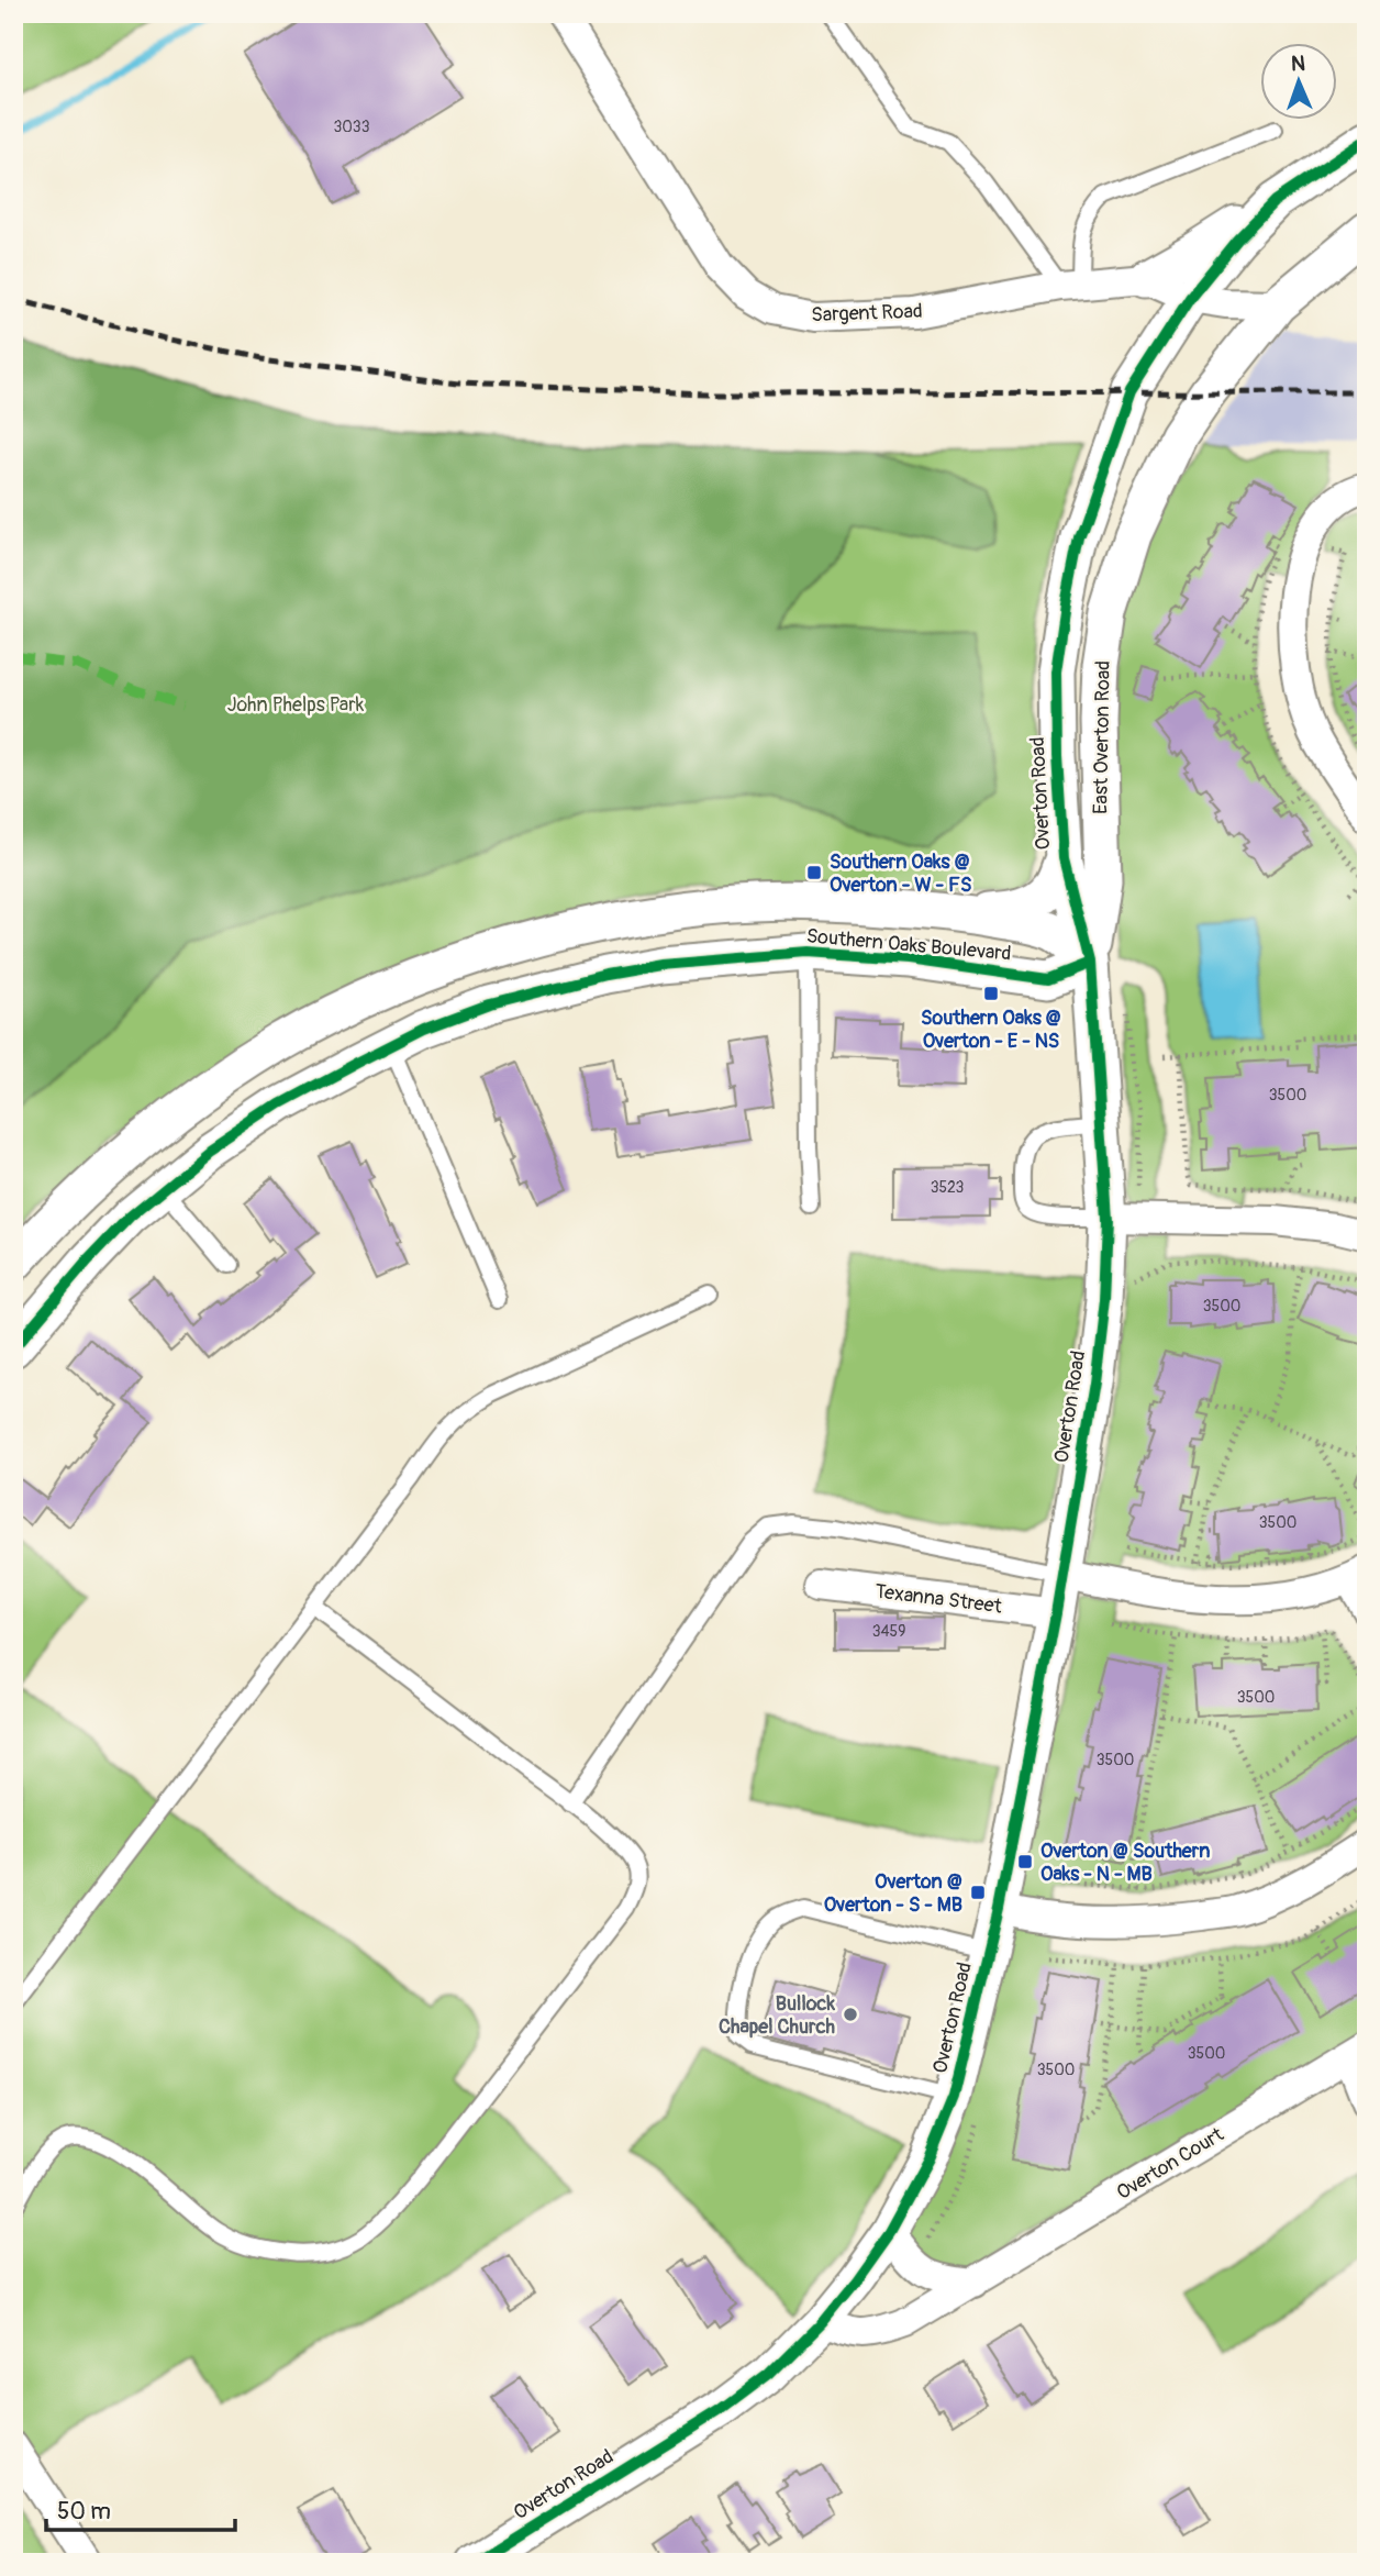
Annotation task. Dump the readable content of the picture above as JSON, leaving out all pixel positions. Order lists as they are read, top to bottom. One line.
{"streets":{"street":["Sargent Road","East Overton Road","Overton Road","Southern Oaks Boulevard","Texanna Street","Overton Court"]},"crossings":[["Sargent Road","East Overton Road"],["Sargent Road","Overton Road"],["East Overton Road","Overton Road"],["East Overton Road","Southern Oaks Boulevard"],["Overton Road","Southern Oaks Boulevard"],["Overton Road","Texanna Street"],["Overton Road","Overton Court"]],"parks":["John Phelps Park"],"places":{"transit":["Southern Oaks @ Overton - W - FS","Southern Oaks @ Overton - E - NS","Overton @ Southern Oaks - N - MB","Overton @ Overton - S - MB"],"other":["Bullock Chapel Church"]},"house_numbers":["3033","3500","3523","3500","3500","3459","3500","3500","3500","3500"],"scale_bar":"50 m","north":"top"}
